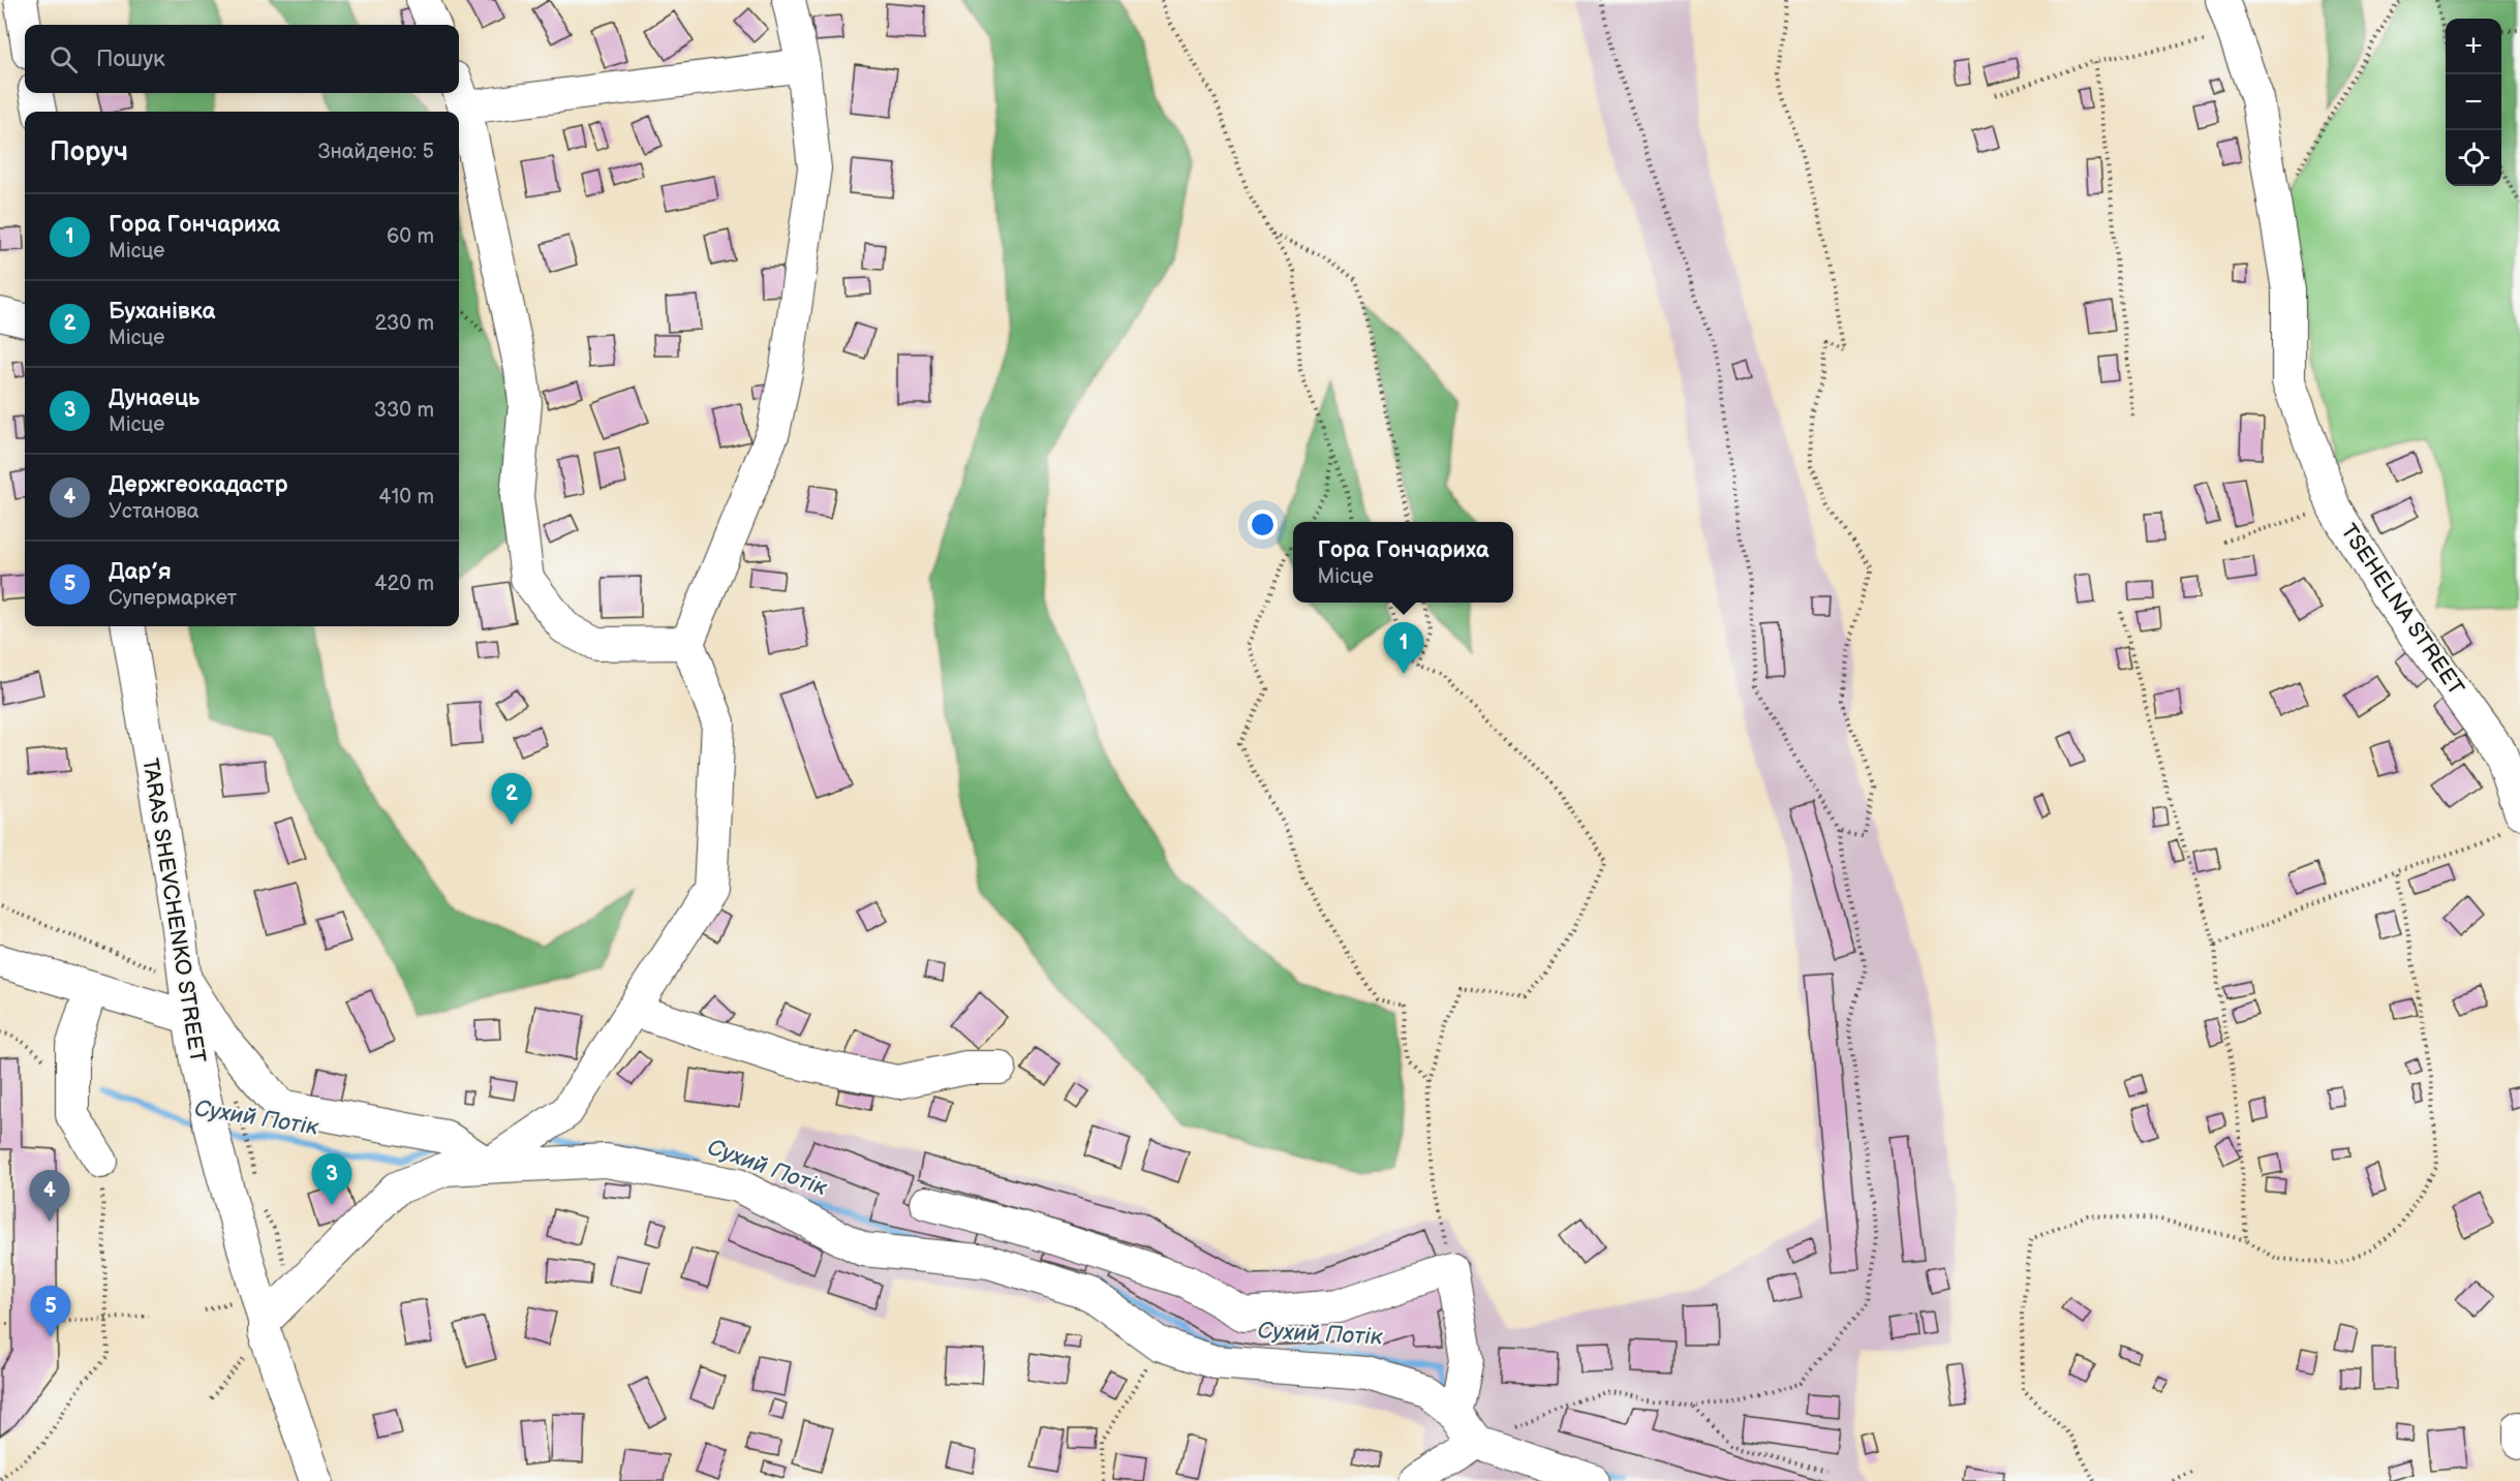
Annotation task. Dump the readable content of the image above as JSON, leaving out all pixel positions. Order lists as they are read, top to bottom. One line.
{"streets":{"street":["TSEHELNA STREET","TARAS SHEVCHENKO STREET"]},"water":["Сухий Потік"],"page":{"map_buttons":["+","−"],"search":"Пошук","heading":["Поруч","Знайдено: 5"],"list":[{"mark":"1","name":"Гора Гончариха","note":"Місце","value":"60 m"},{"mark":"2","name":"Буханівка","note":"Місце","value":"230 m"},{"mark":"3","name":"Дунаець","note":"Місце","value":"330 m"},{"mark":"4","name":"Держгеокадастр","note":"Установа","value":"410 m"},{"mark":"5","name":"Дар’я","note":"Супермаркет","value":"420 m"}],"popup":["Гора Гончариха","Місце"],"pins":["1","2","3","4","5"]}}
